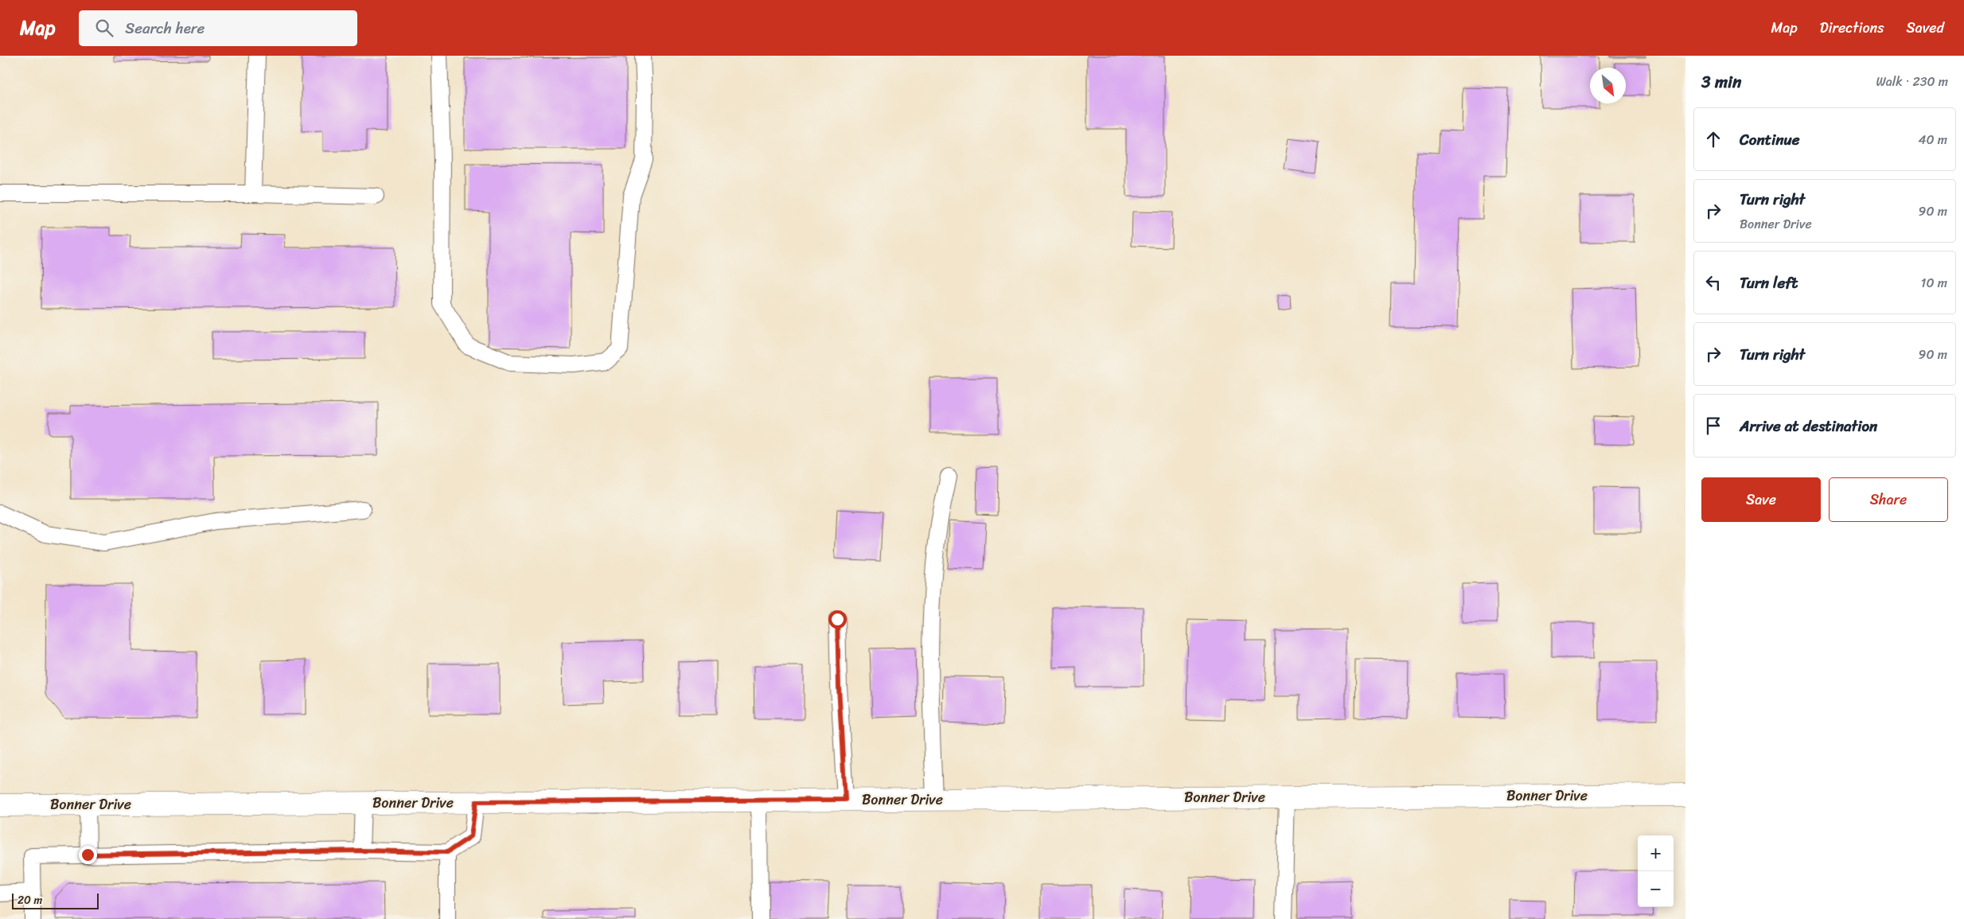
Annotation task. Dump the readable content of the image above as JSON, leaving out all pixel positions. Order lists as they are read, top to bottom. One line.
{"streets":{"street":["Bonner Drive"]},"scale_bar":"20 m","north":"bottom right","page":{"header":"Map","search":"Search here","nav":["Map","Directions","Saved"],"heading":["3 min","Walk · 230 m"],"list":[["Continue","40 m"],["Turn right","Bonner Drive","90 m"],["Turn left","10 m"],["Turn right","90 m"],"Arrive at destination"],"buttons":["Save","Share"],"map_buttons":["+","−"],"scale":"20 m"}}
